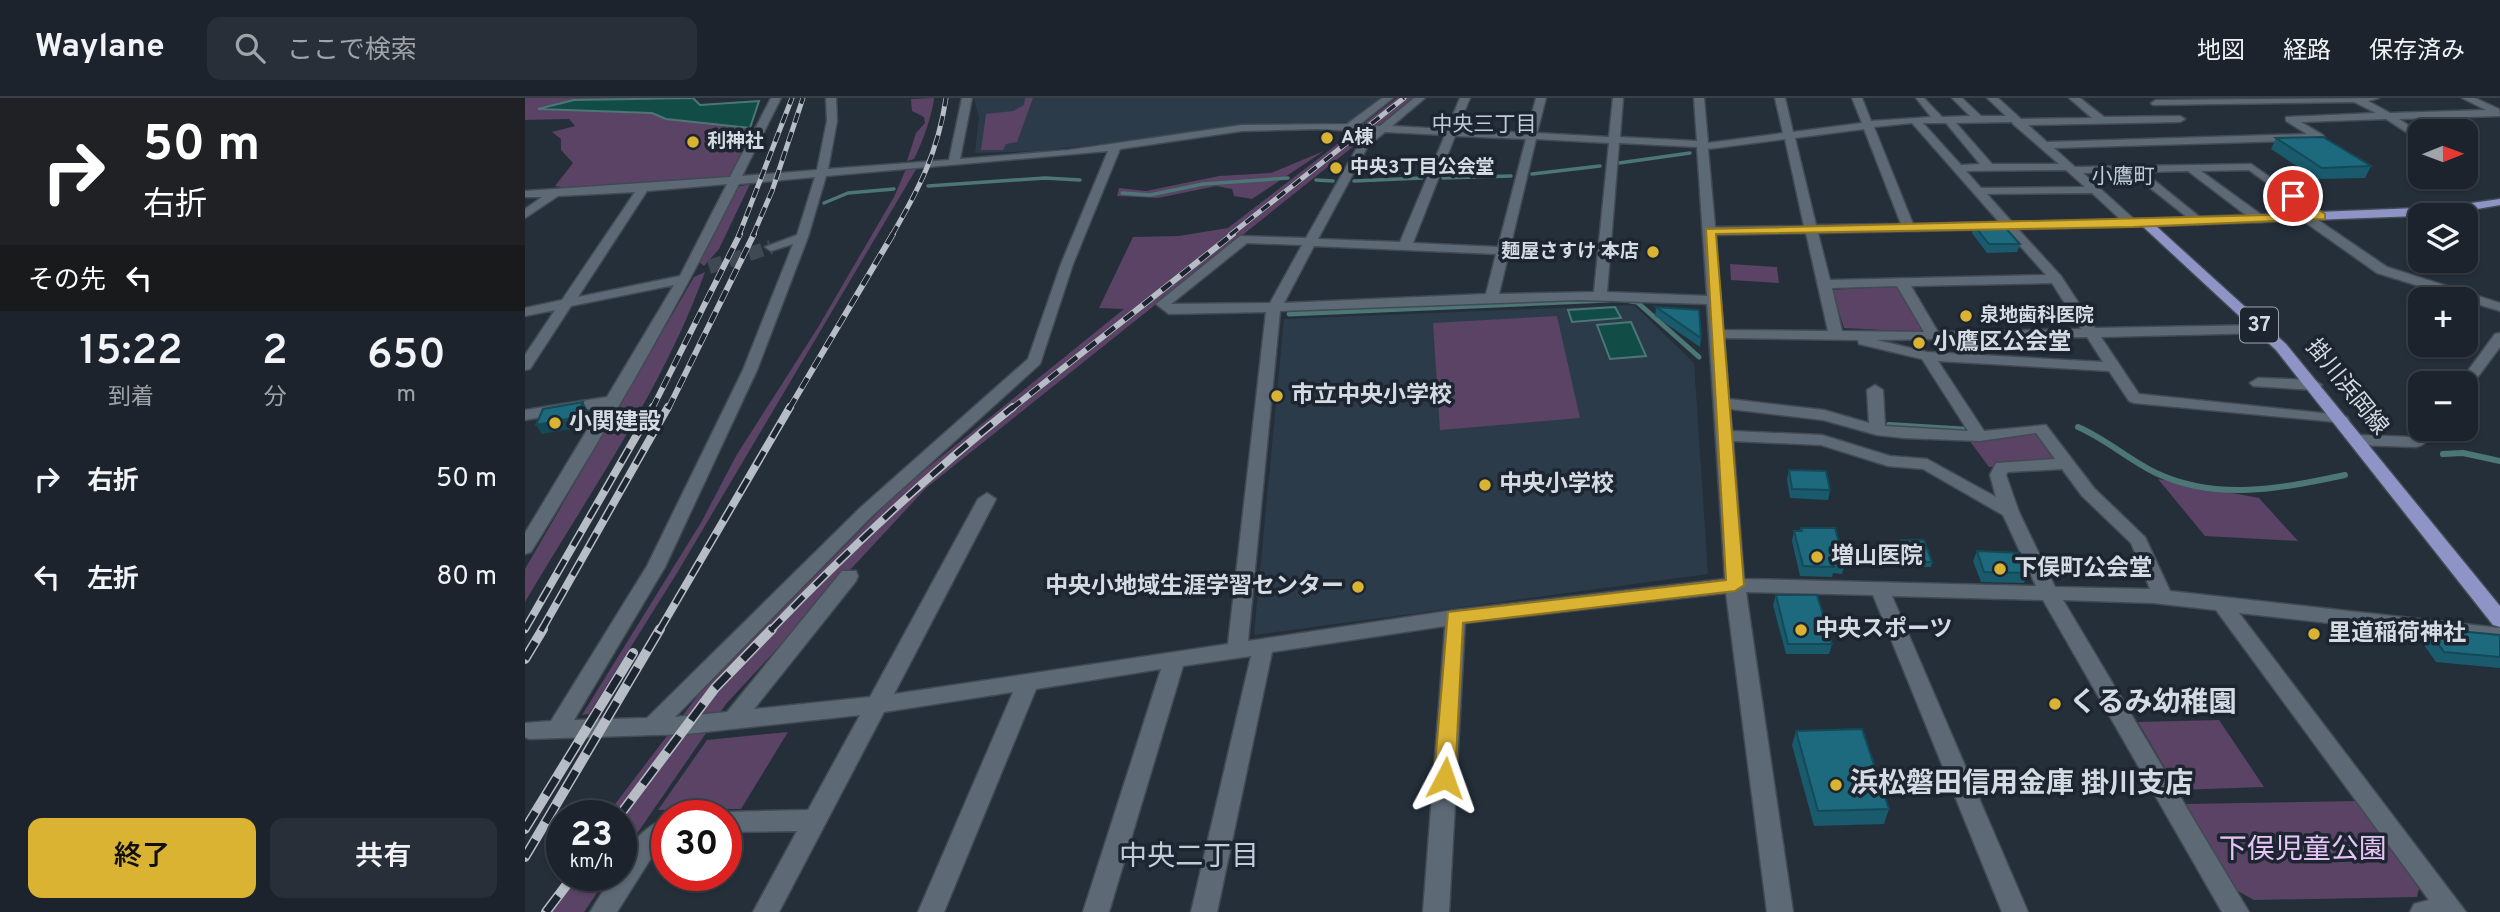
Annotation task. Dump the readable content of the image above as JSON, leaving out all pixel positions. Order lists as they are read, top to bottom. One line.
{"streets":{"main road":["37","掛川浜岡線"]},"districts":["中央三丁目","小鷹町","中央二丁目"],"parks":["下俣児童公園"],"places":["A棟","利神社","中央3丁目公会堂","麺屋さすけ 本店","泉地歯科医院","小鷹区公会堂","市立中央小学校","小関建設","中央小学校","増山医院","下俣町公会堂","中央小地域生涯学習センター","中央スポーツ","里道稲荷神社","くるみ幼稚園","浜松磐田信用金庫 掛川支店"],"north":"right","page":{"header":"Waylane","search":"ここで検索","nav":["地図","経路","保存済み"],"turn":["50 m","右折"],"map_buttons":["+","−"],"then":"その先","eta":["15:22","到着","2","分","650","m"],"list":[{"name":"右折","value":"50 m"},{"name":"左折","value":"80 m"}],"speed":"23 km/h","limit":"30","buttons":["終了","共有"]}}
